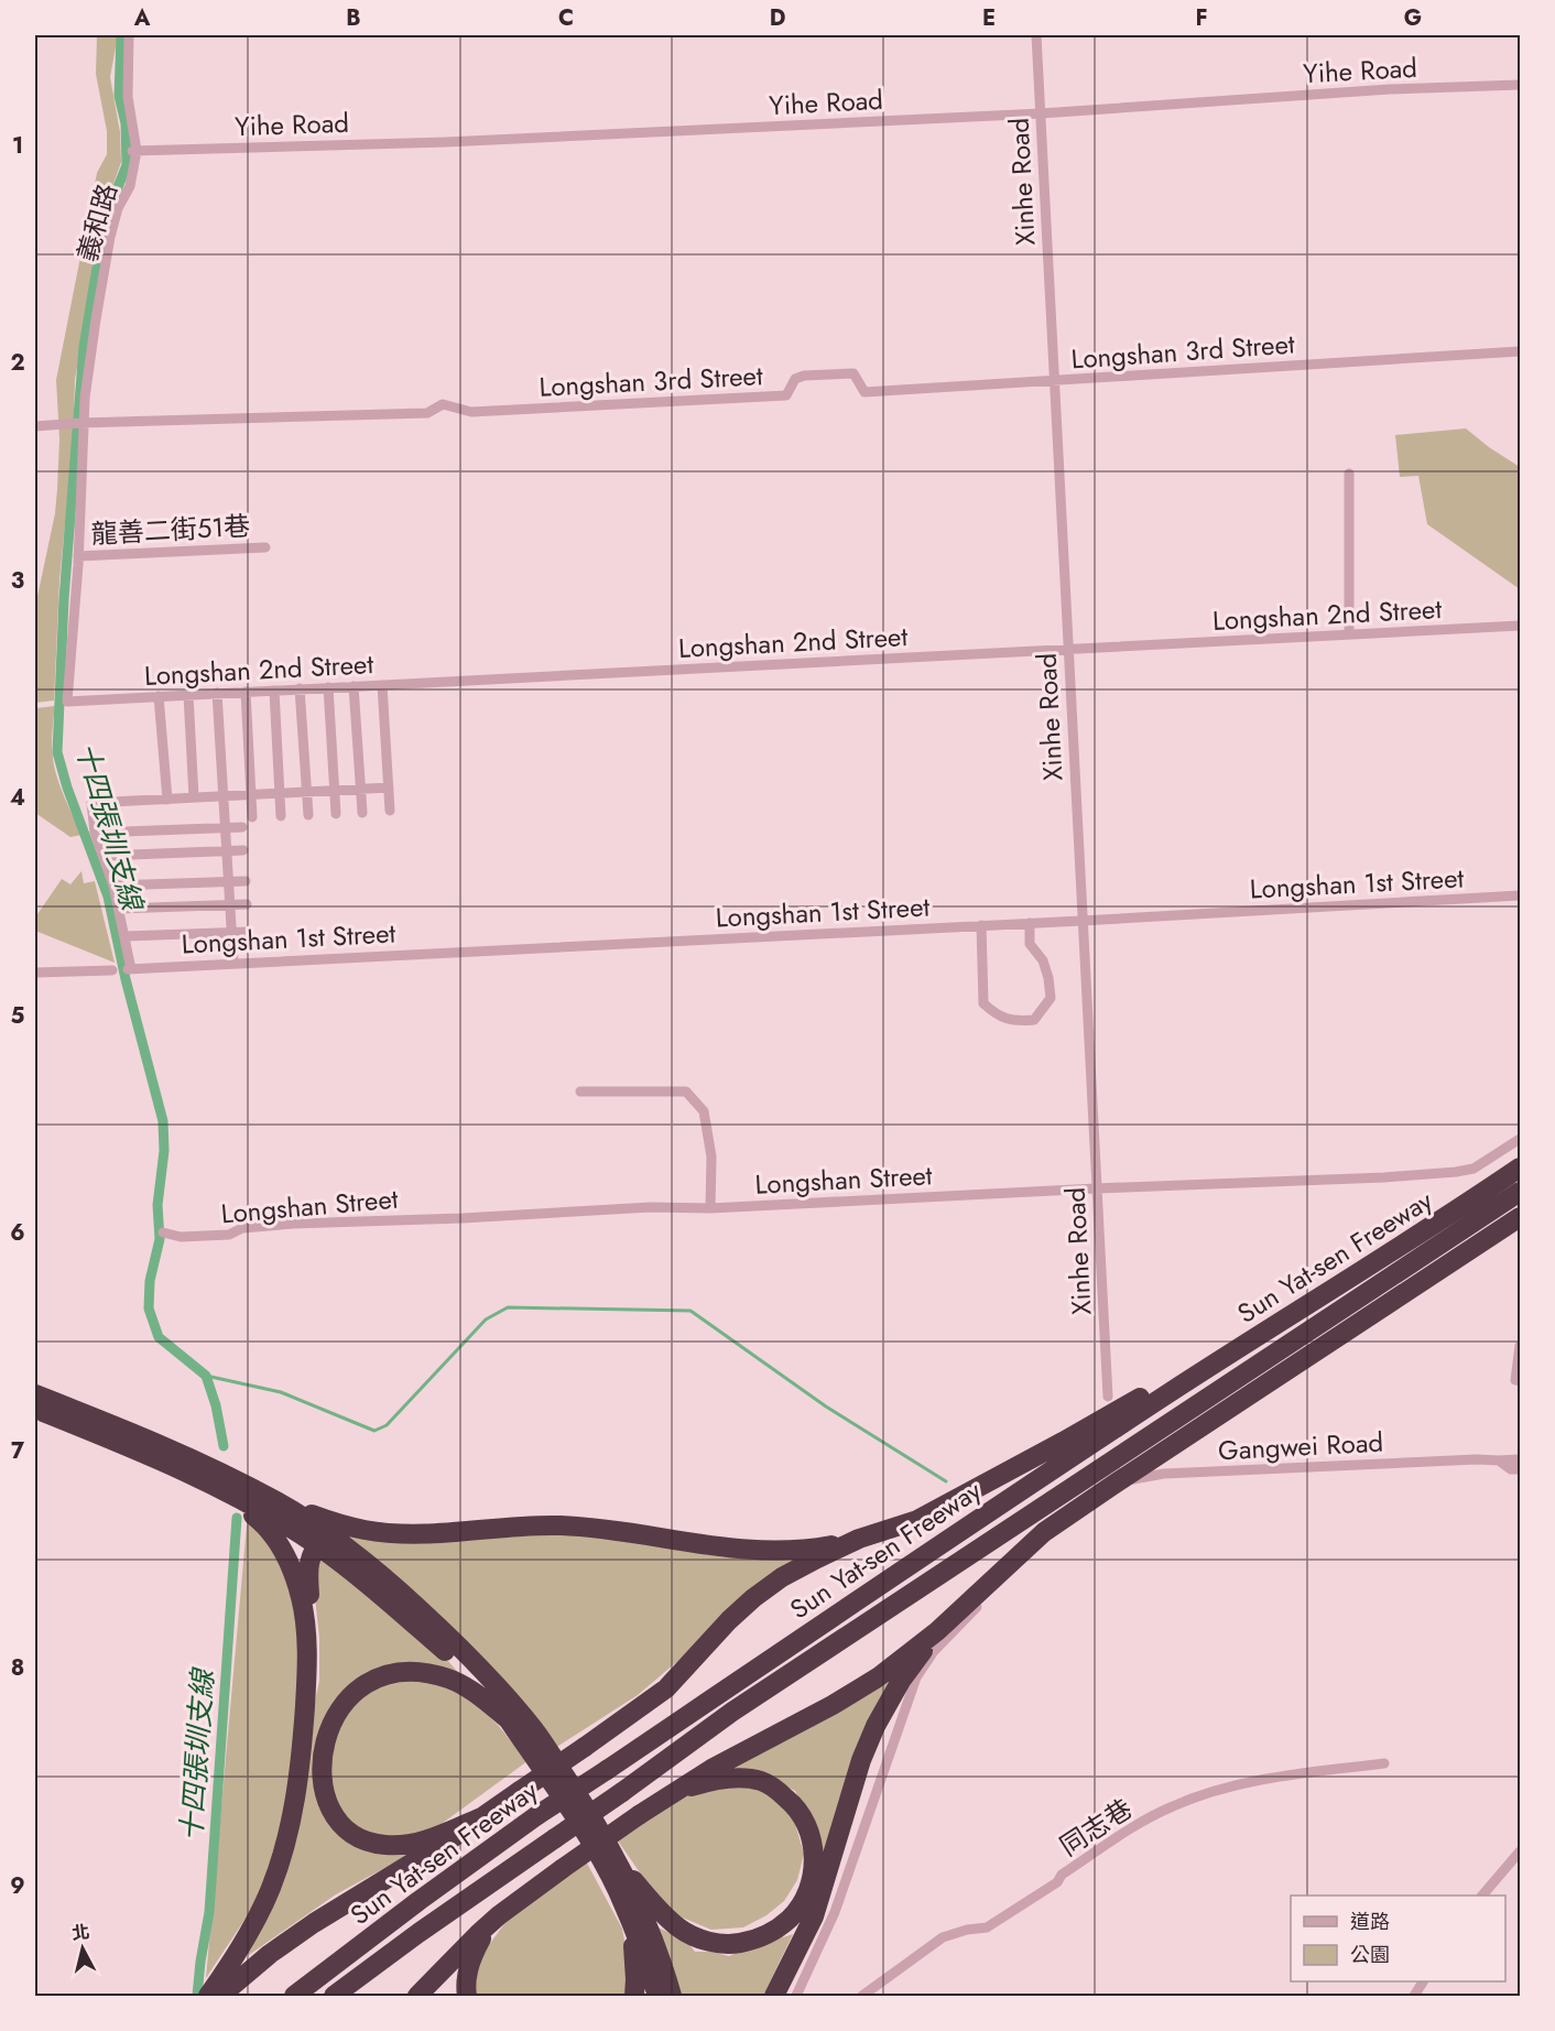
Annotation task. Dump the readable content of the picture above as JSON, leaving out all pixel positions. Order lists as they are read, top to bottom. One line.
{"streets":{"highway":["Sun Yat-sen Freeway"],"street":["Yihe Road","Xinhe Road","義和路","Longshan 3rd Street","龍善二街51巷","Longshan 2nd Street","Longshan 1st Street","Longshan Street","Gangwei Road","同志巷"]},"crossings":[["Yihe Road","Xinhe Road"],["Yihe Road","義和路"],["Xinhe Road","Longshan 3rd Street"],["Xinhe Road","Longshan 2nd Street"],["Xinhe Road","Longshan 1st Street"],["Xinhe Road","Longshan Street"],["義和路","Longshan 3rd Street"],["義和路","龍善二街51巷"],["Longshan 3rd Street","龍善二街51巷"],["龍善二街51巷","Longshan 2nd Street"]],"water":["十四張圳支線"],"legend":["道路","公園"],"north":"top","grid":{"columns":["A","B","C","D","E","F","G"],"rows":["1","2","3","4","5","6","7","8","9"]}}
